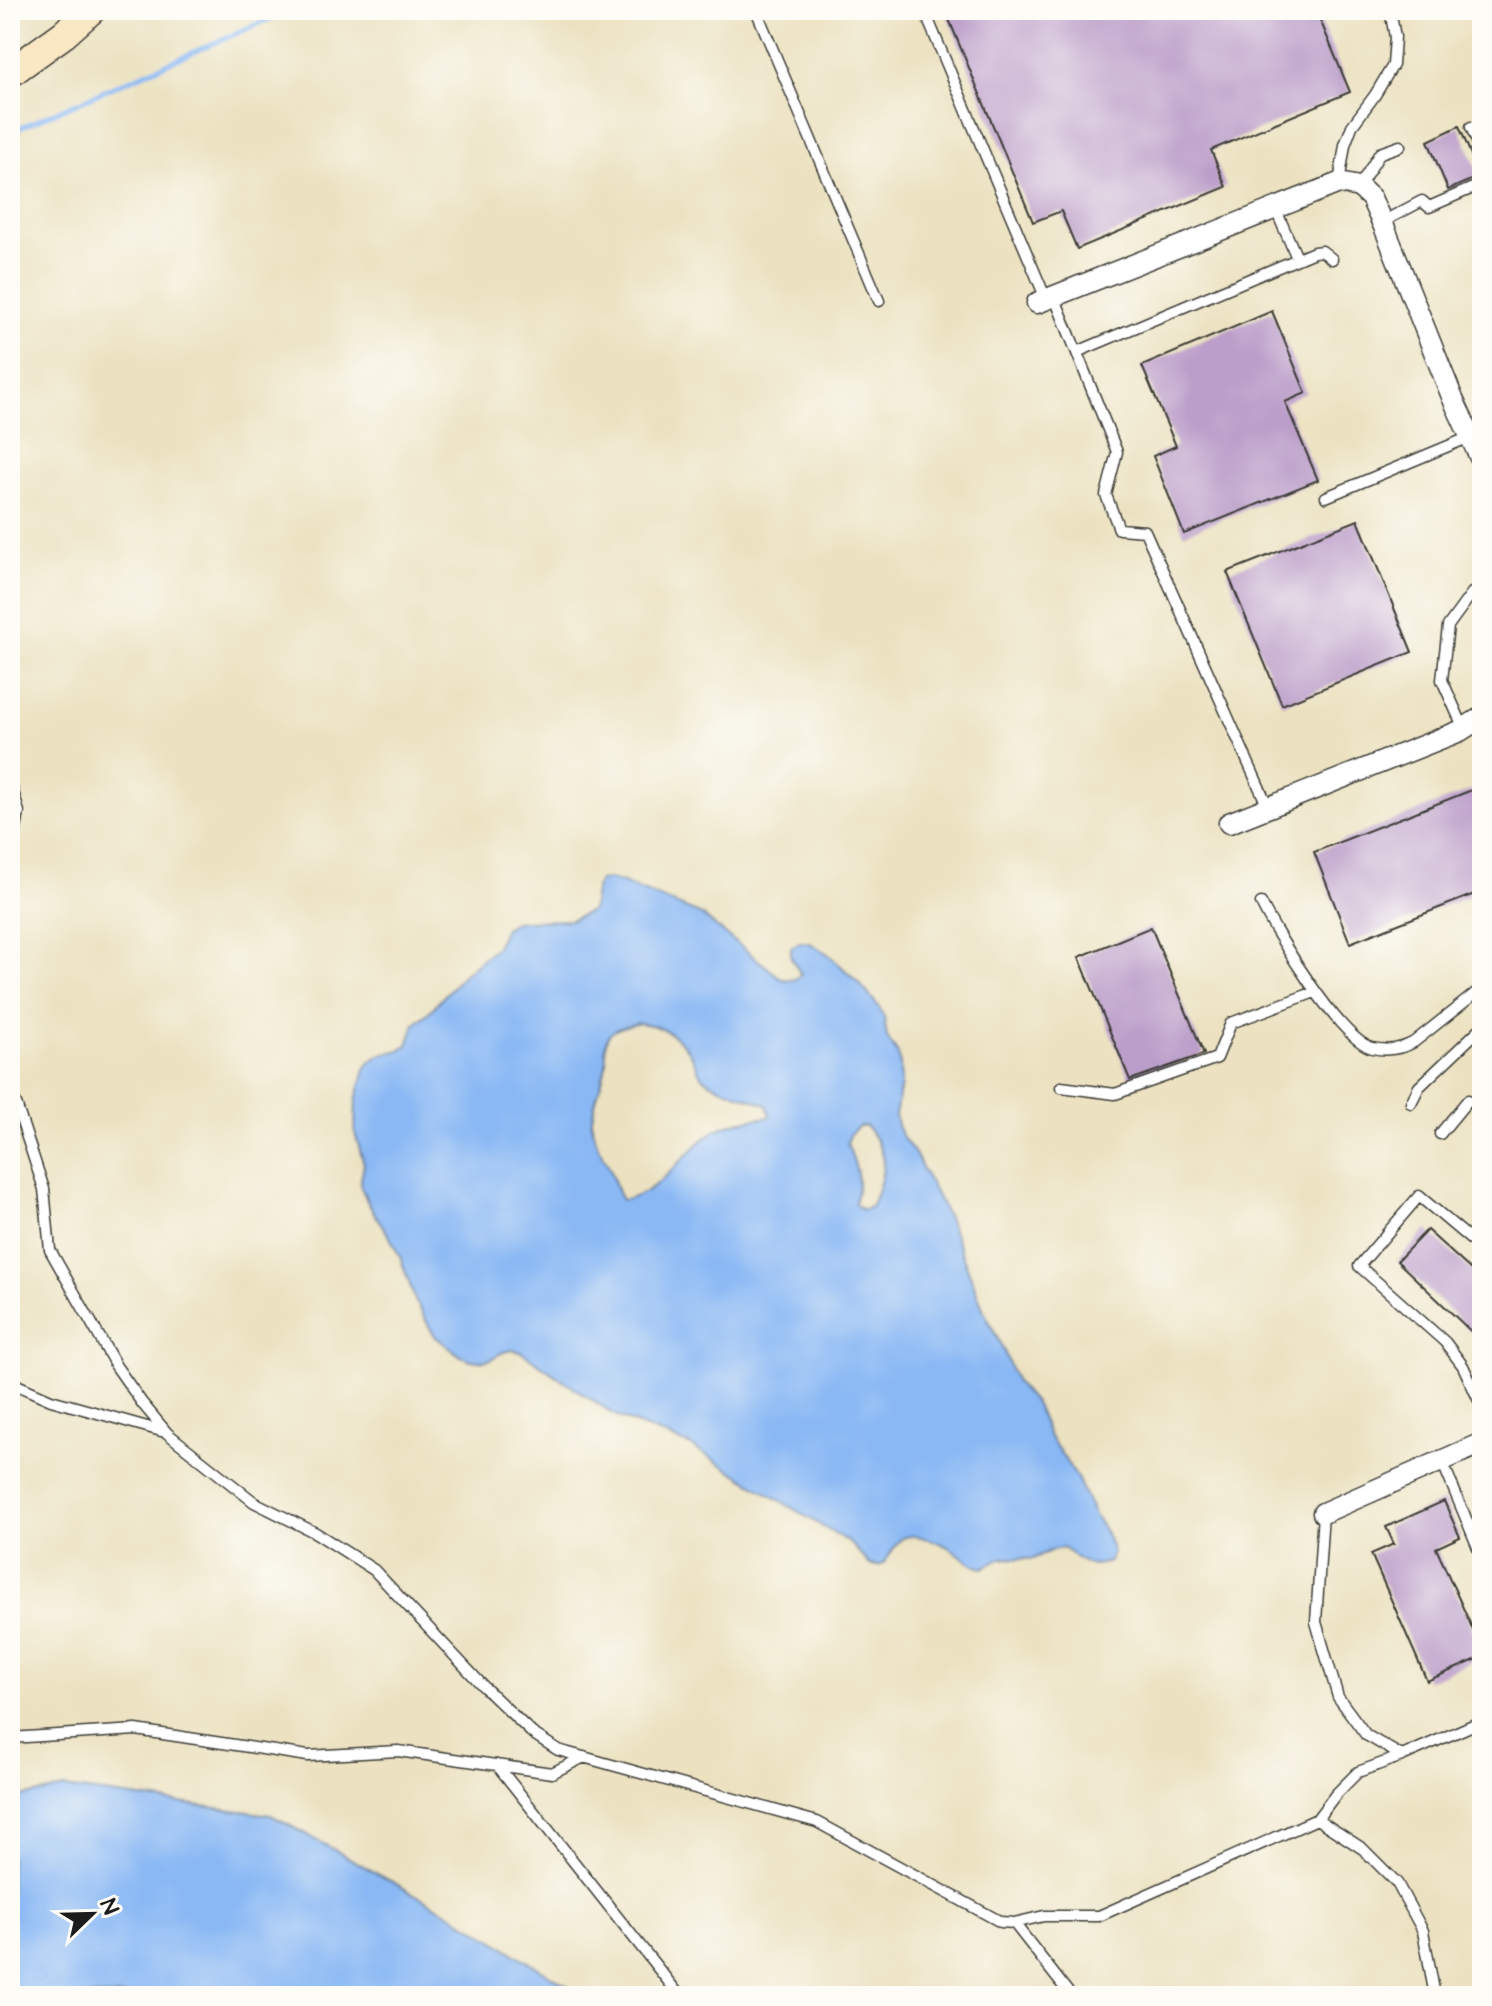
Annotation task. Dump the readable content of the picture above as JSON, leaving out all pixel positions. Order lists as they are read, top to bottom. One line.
{"north":"top right"}
